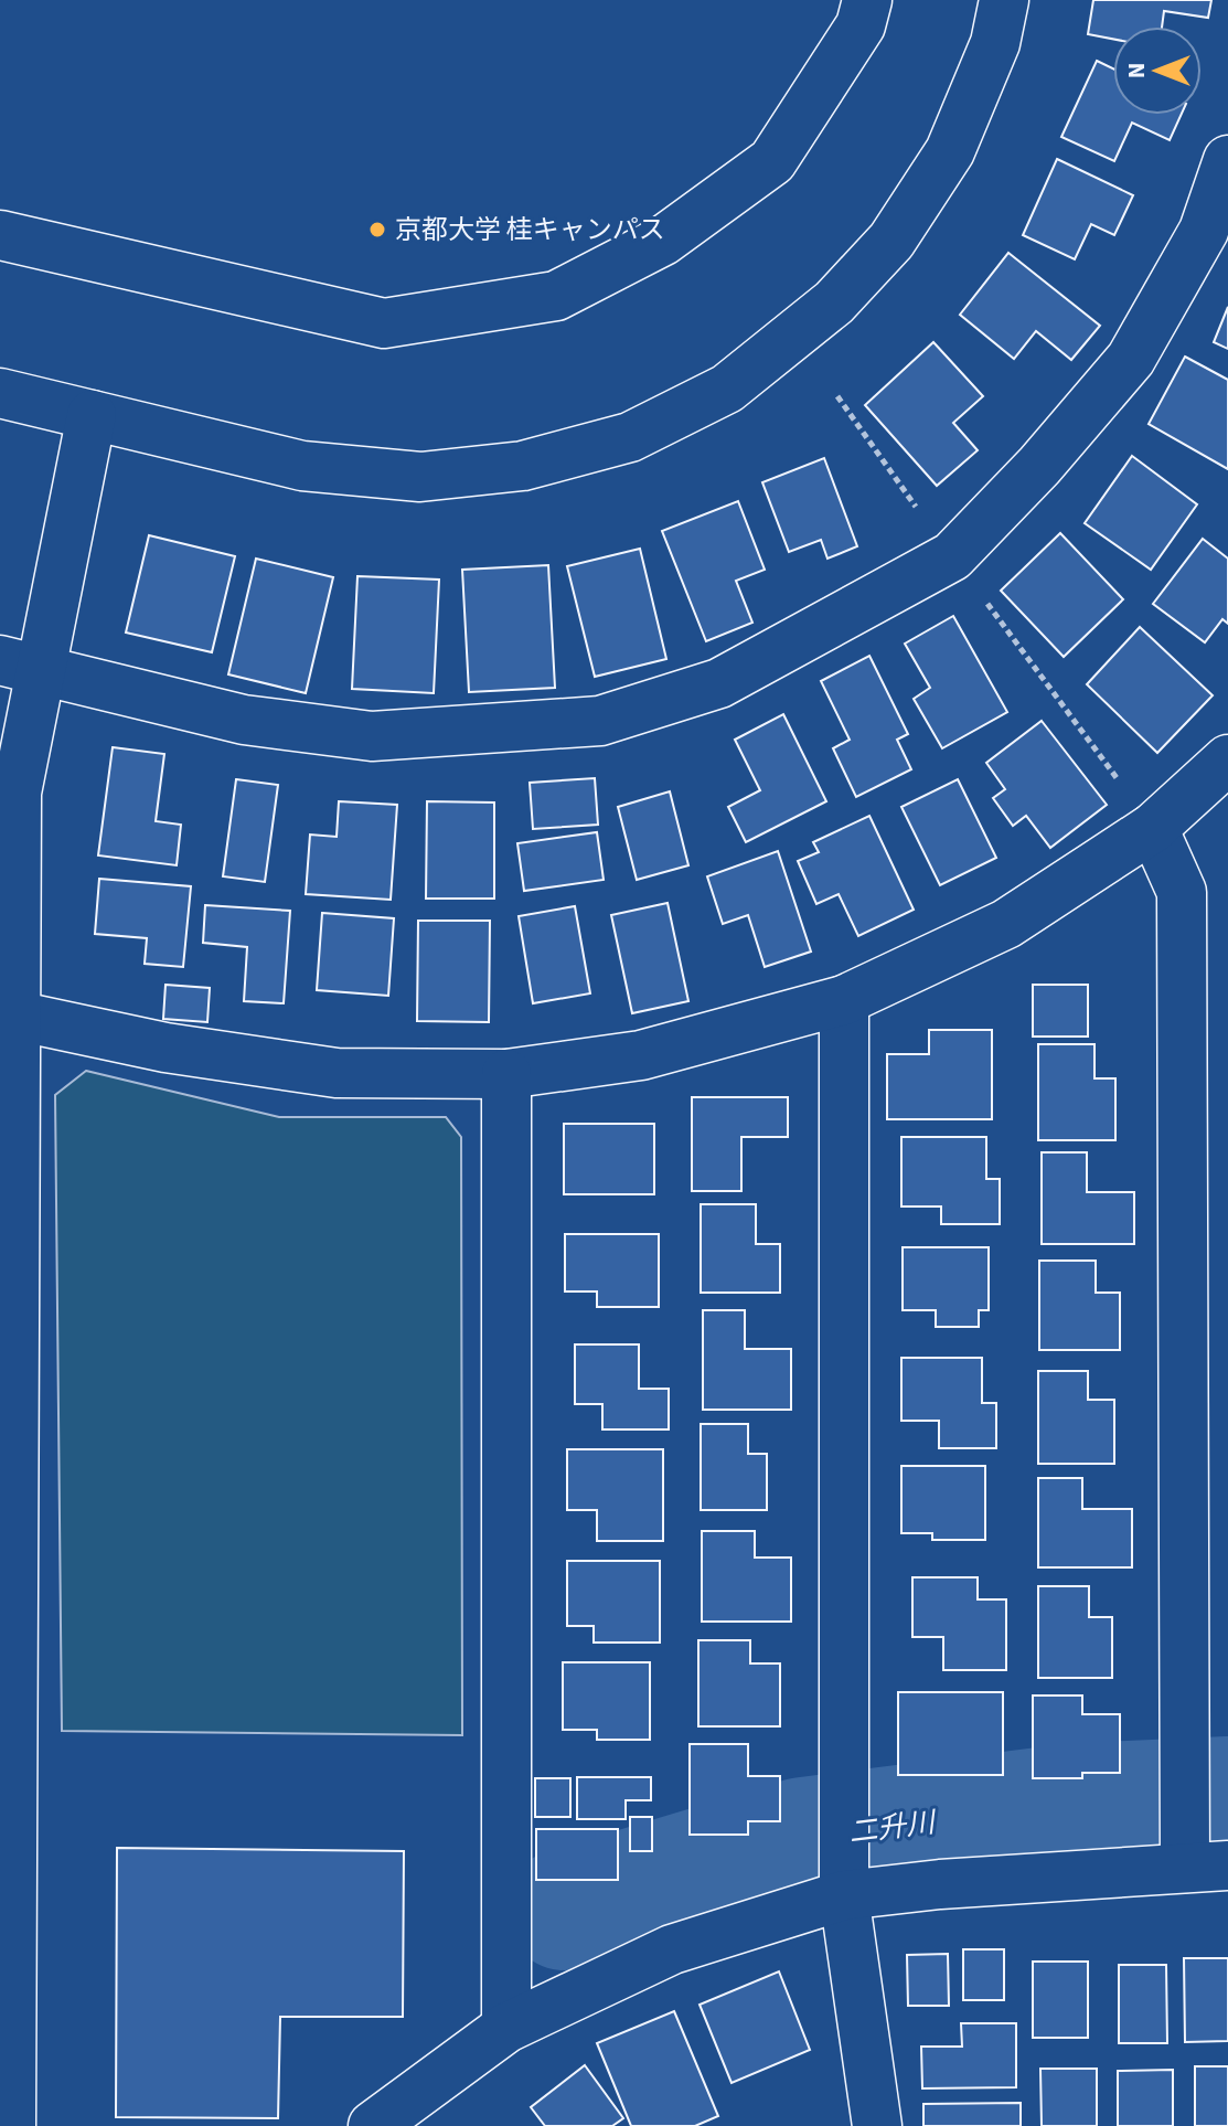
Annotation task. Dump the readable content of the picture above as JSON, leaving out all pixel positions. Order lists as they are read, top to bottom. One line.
{"water":["二升川"],"places":["京都大学 桂キャンパス"],"north":"left"}
